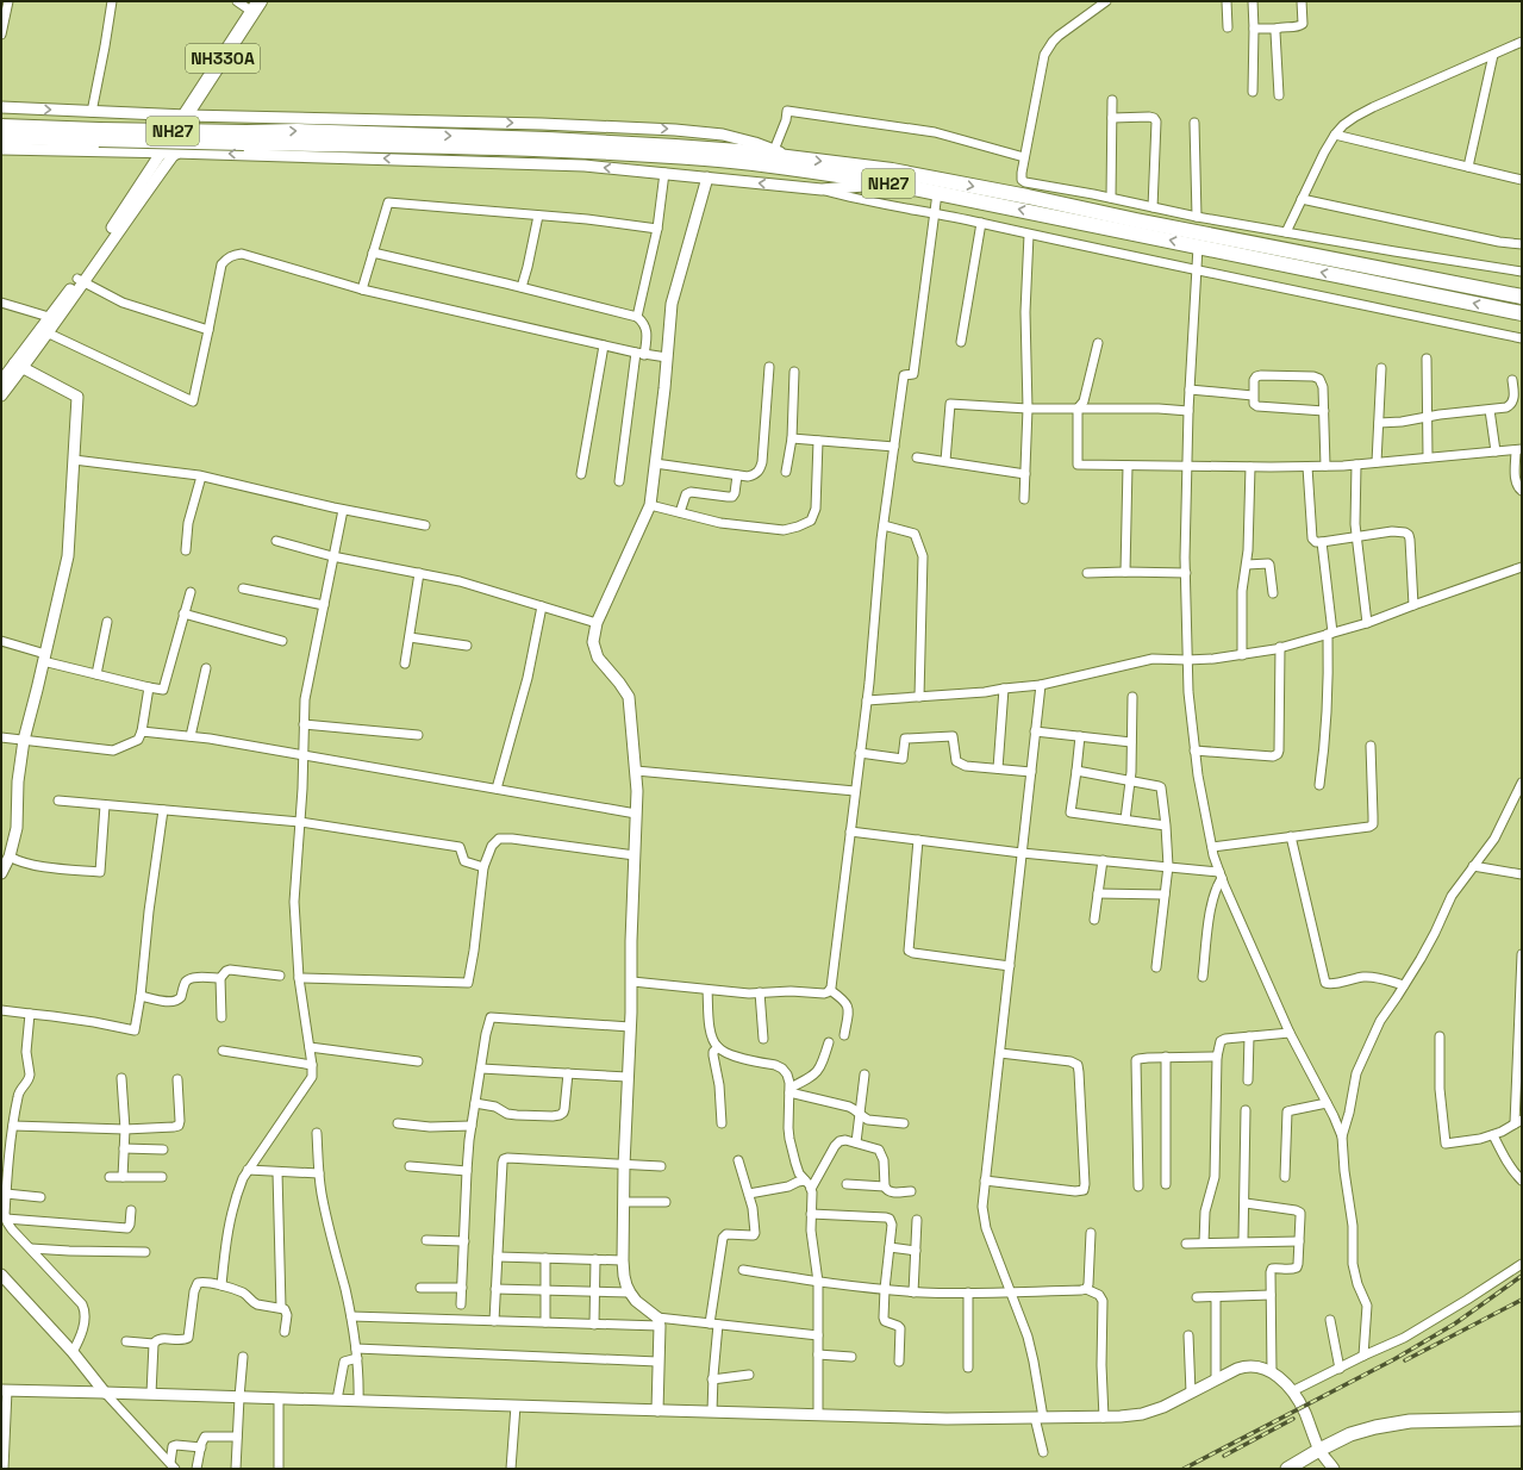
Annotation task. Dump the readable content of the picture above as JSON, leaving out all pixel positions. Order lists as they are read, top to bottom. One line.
{"streets":{"highway":["NH330A","NH27"]}}
